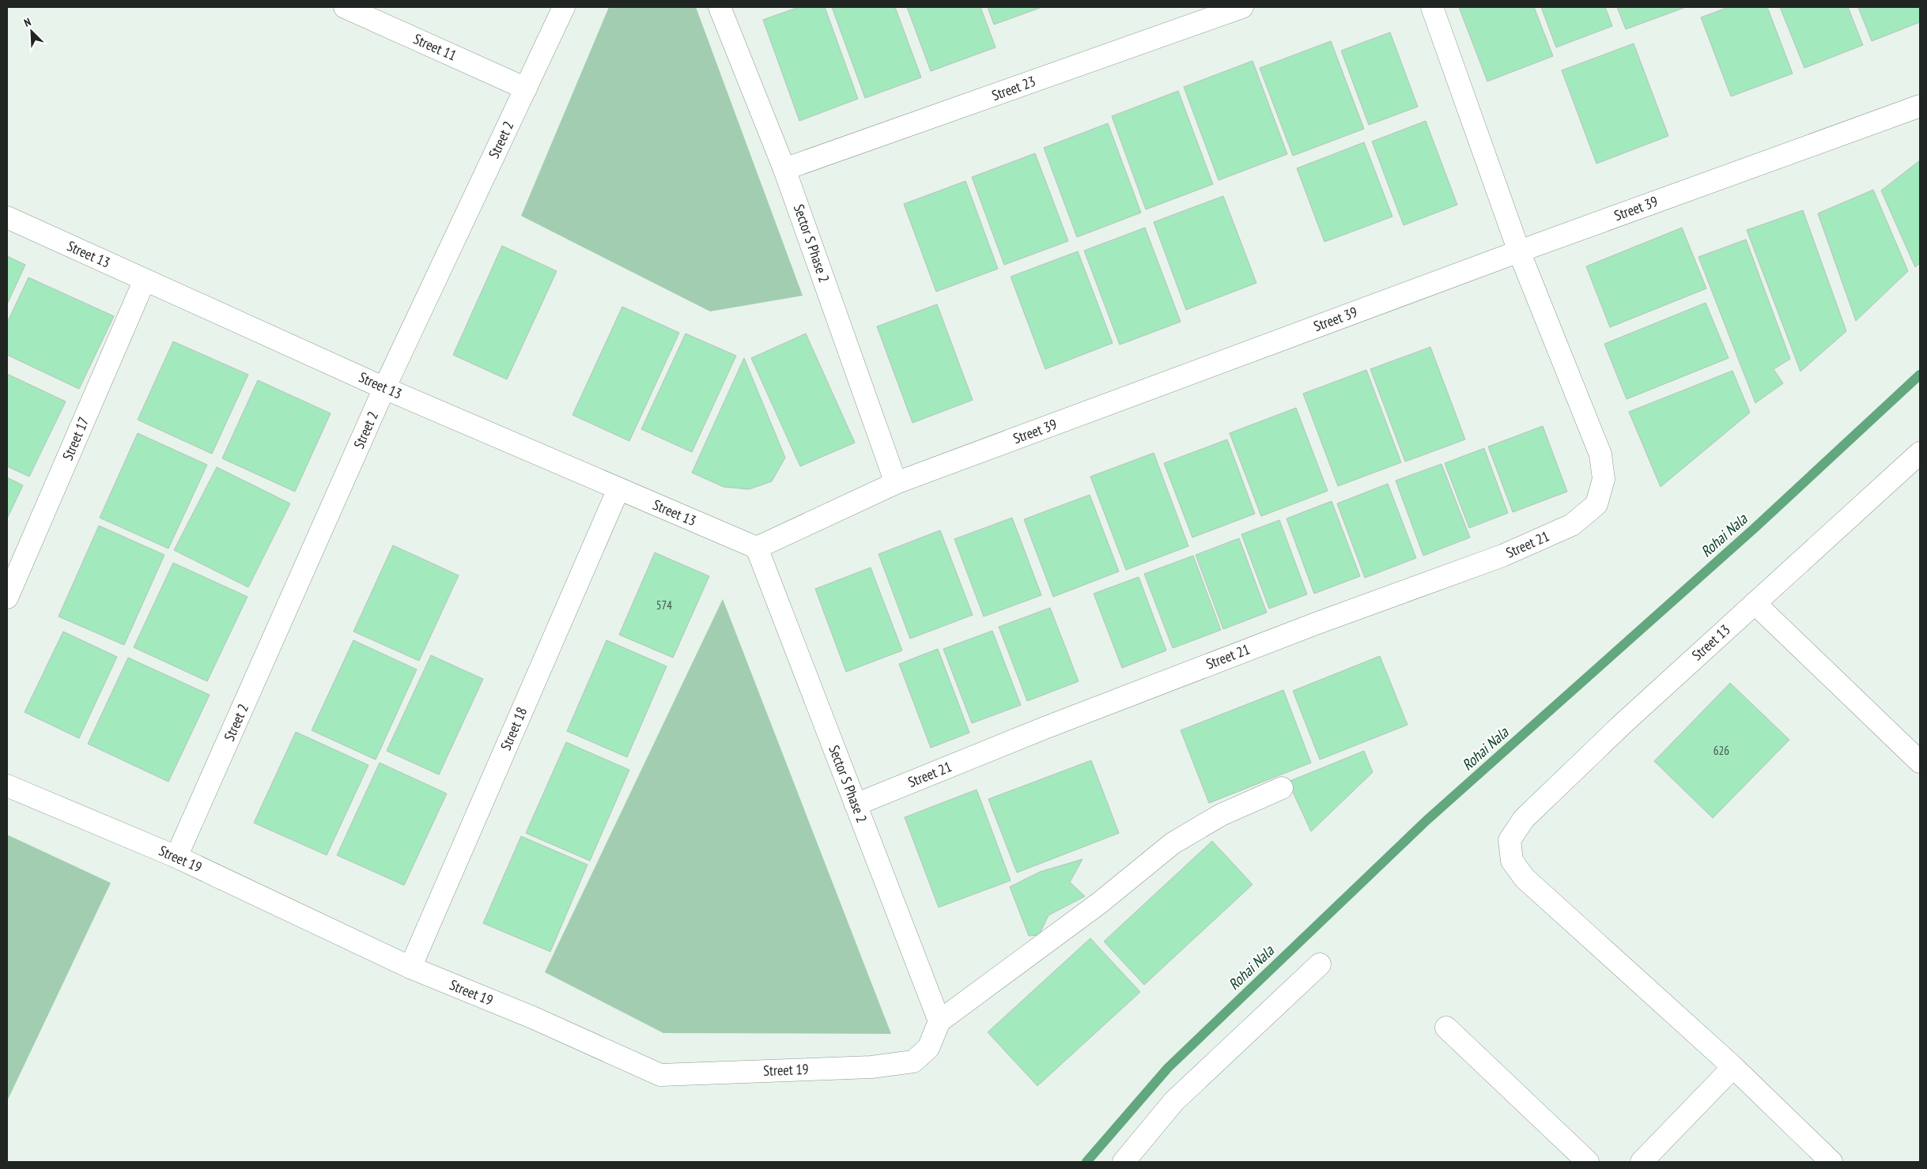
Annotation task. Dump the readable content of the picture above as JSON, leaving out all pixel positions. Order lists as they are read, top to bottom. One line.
{"streets":{"street":["Street 11","Street 23","Street 2","Street 39","Sector S Phase 2","Street 13","Street 17","Street 21","Street 18","Street 19"]},"crossings":[["Street 11","Street 2"],["Street 23","Sector S Phase 2"],["Street 2","Street 13"],["Street 2","Street 19"],["Street 39","Sector S Phase 2"],["Street 39","Street 13"],["Street 39","Street 21"],["Sector S Phase 2","Street 13"],["Sector S Phase 2","Street 21"],["Sector S Phase 2","Street 19"],["Street 13","Street 17"],["Street 13","Street 18"],["Street 18","Street 19"]],"water":["Rohai Nala"],"house_numbers":["574","626"],"north":"top left"}
